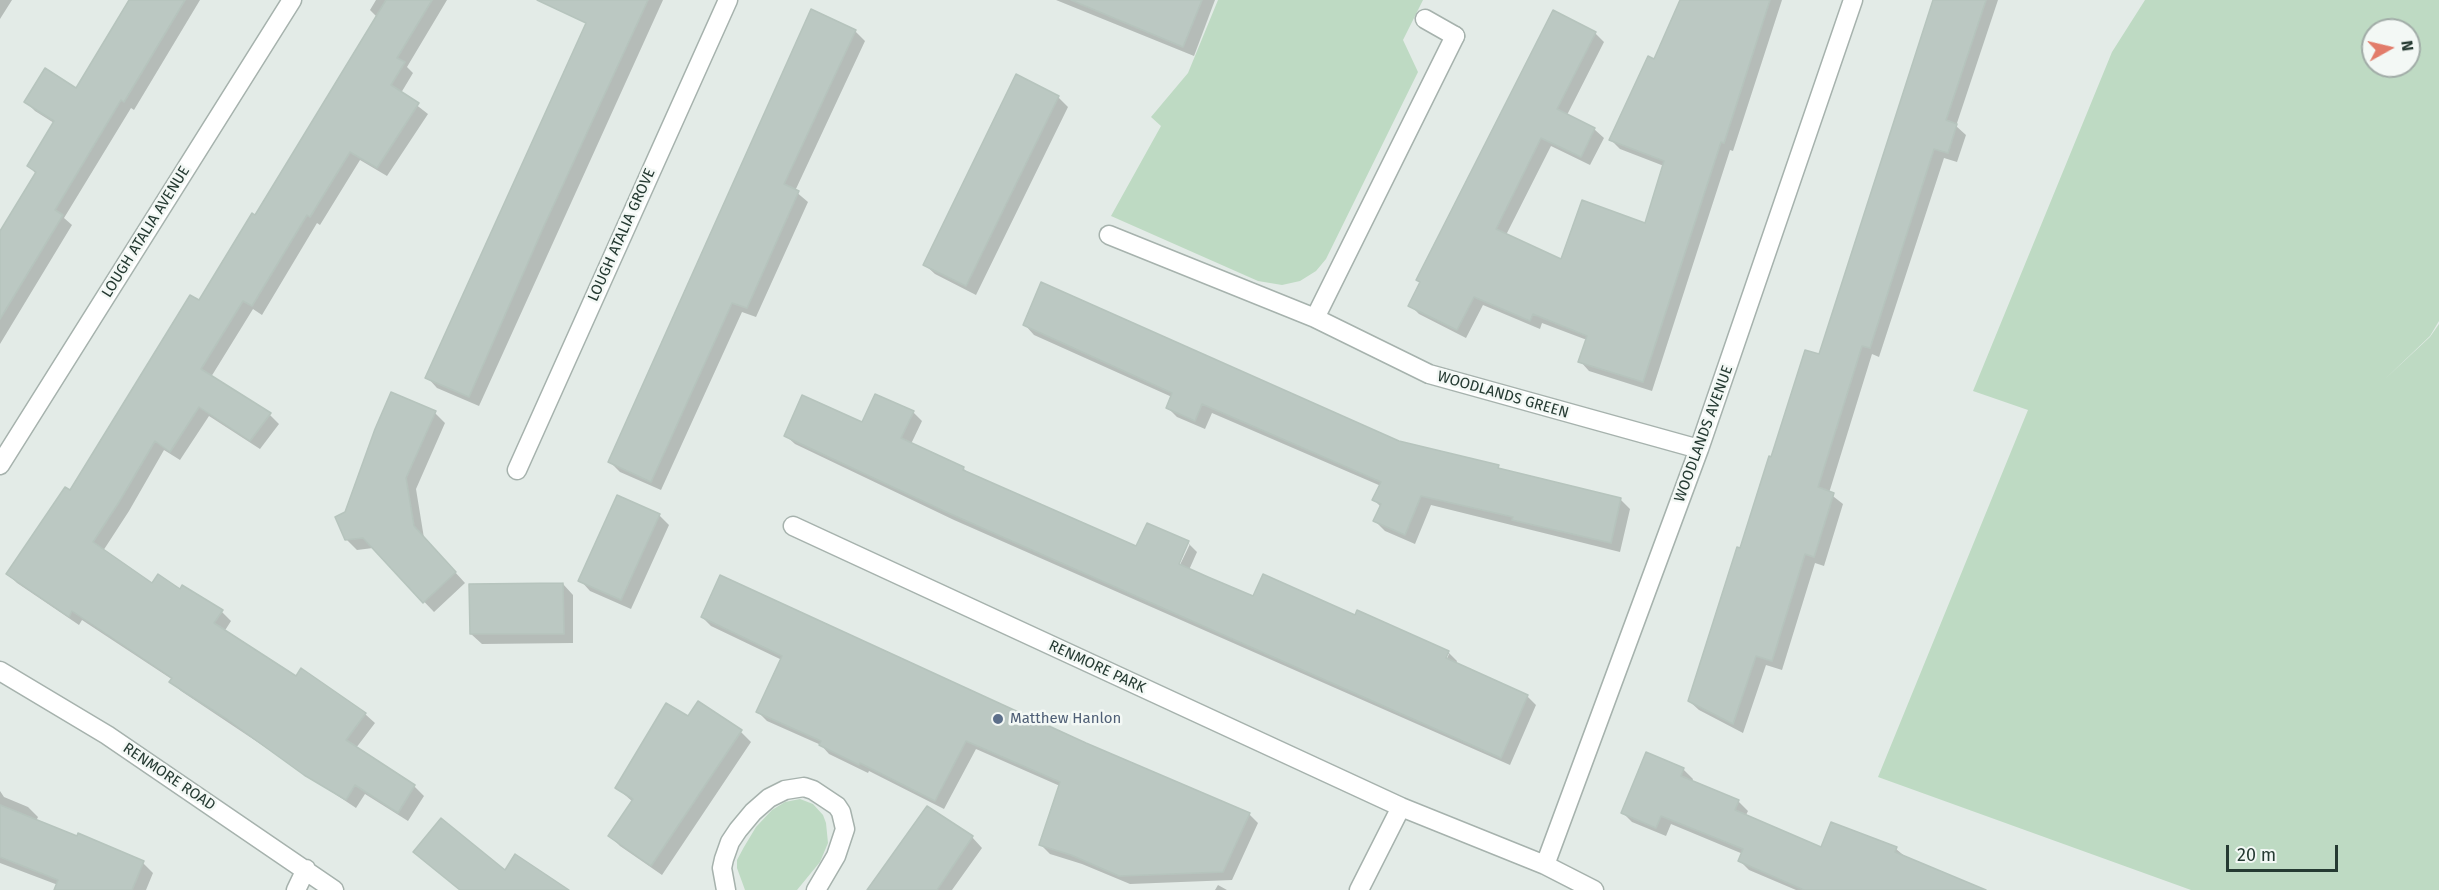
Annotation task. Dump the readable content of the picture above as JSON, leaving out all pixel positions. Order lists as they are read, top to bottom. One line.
{"streets":{"street":["LOUGH ATALIA AVENUE","LOUGH ATALIA GROVE","WOODLANDS GREEN","WOODLANDS AVENUE","RENMORE PARK","RENMORE ROAD"]},"crossings":[["WOODLANDS GREEN","WOODLANDS AVENUE"],["WOODLANDS AVENUE","RENMORE PARK"]],"places":["Matthew Hanlon"],"scale_bar":"20 m","north":"right"}
